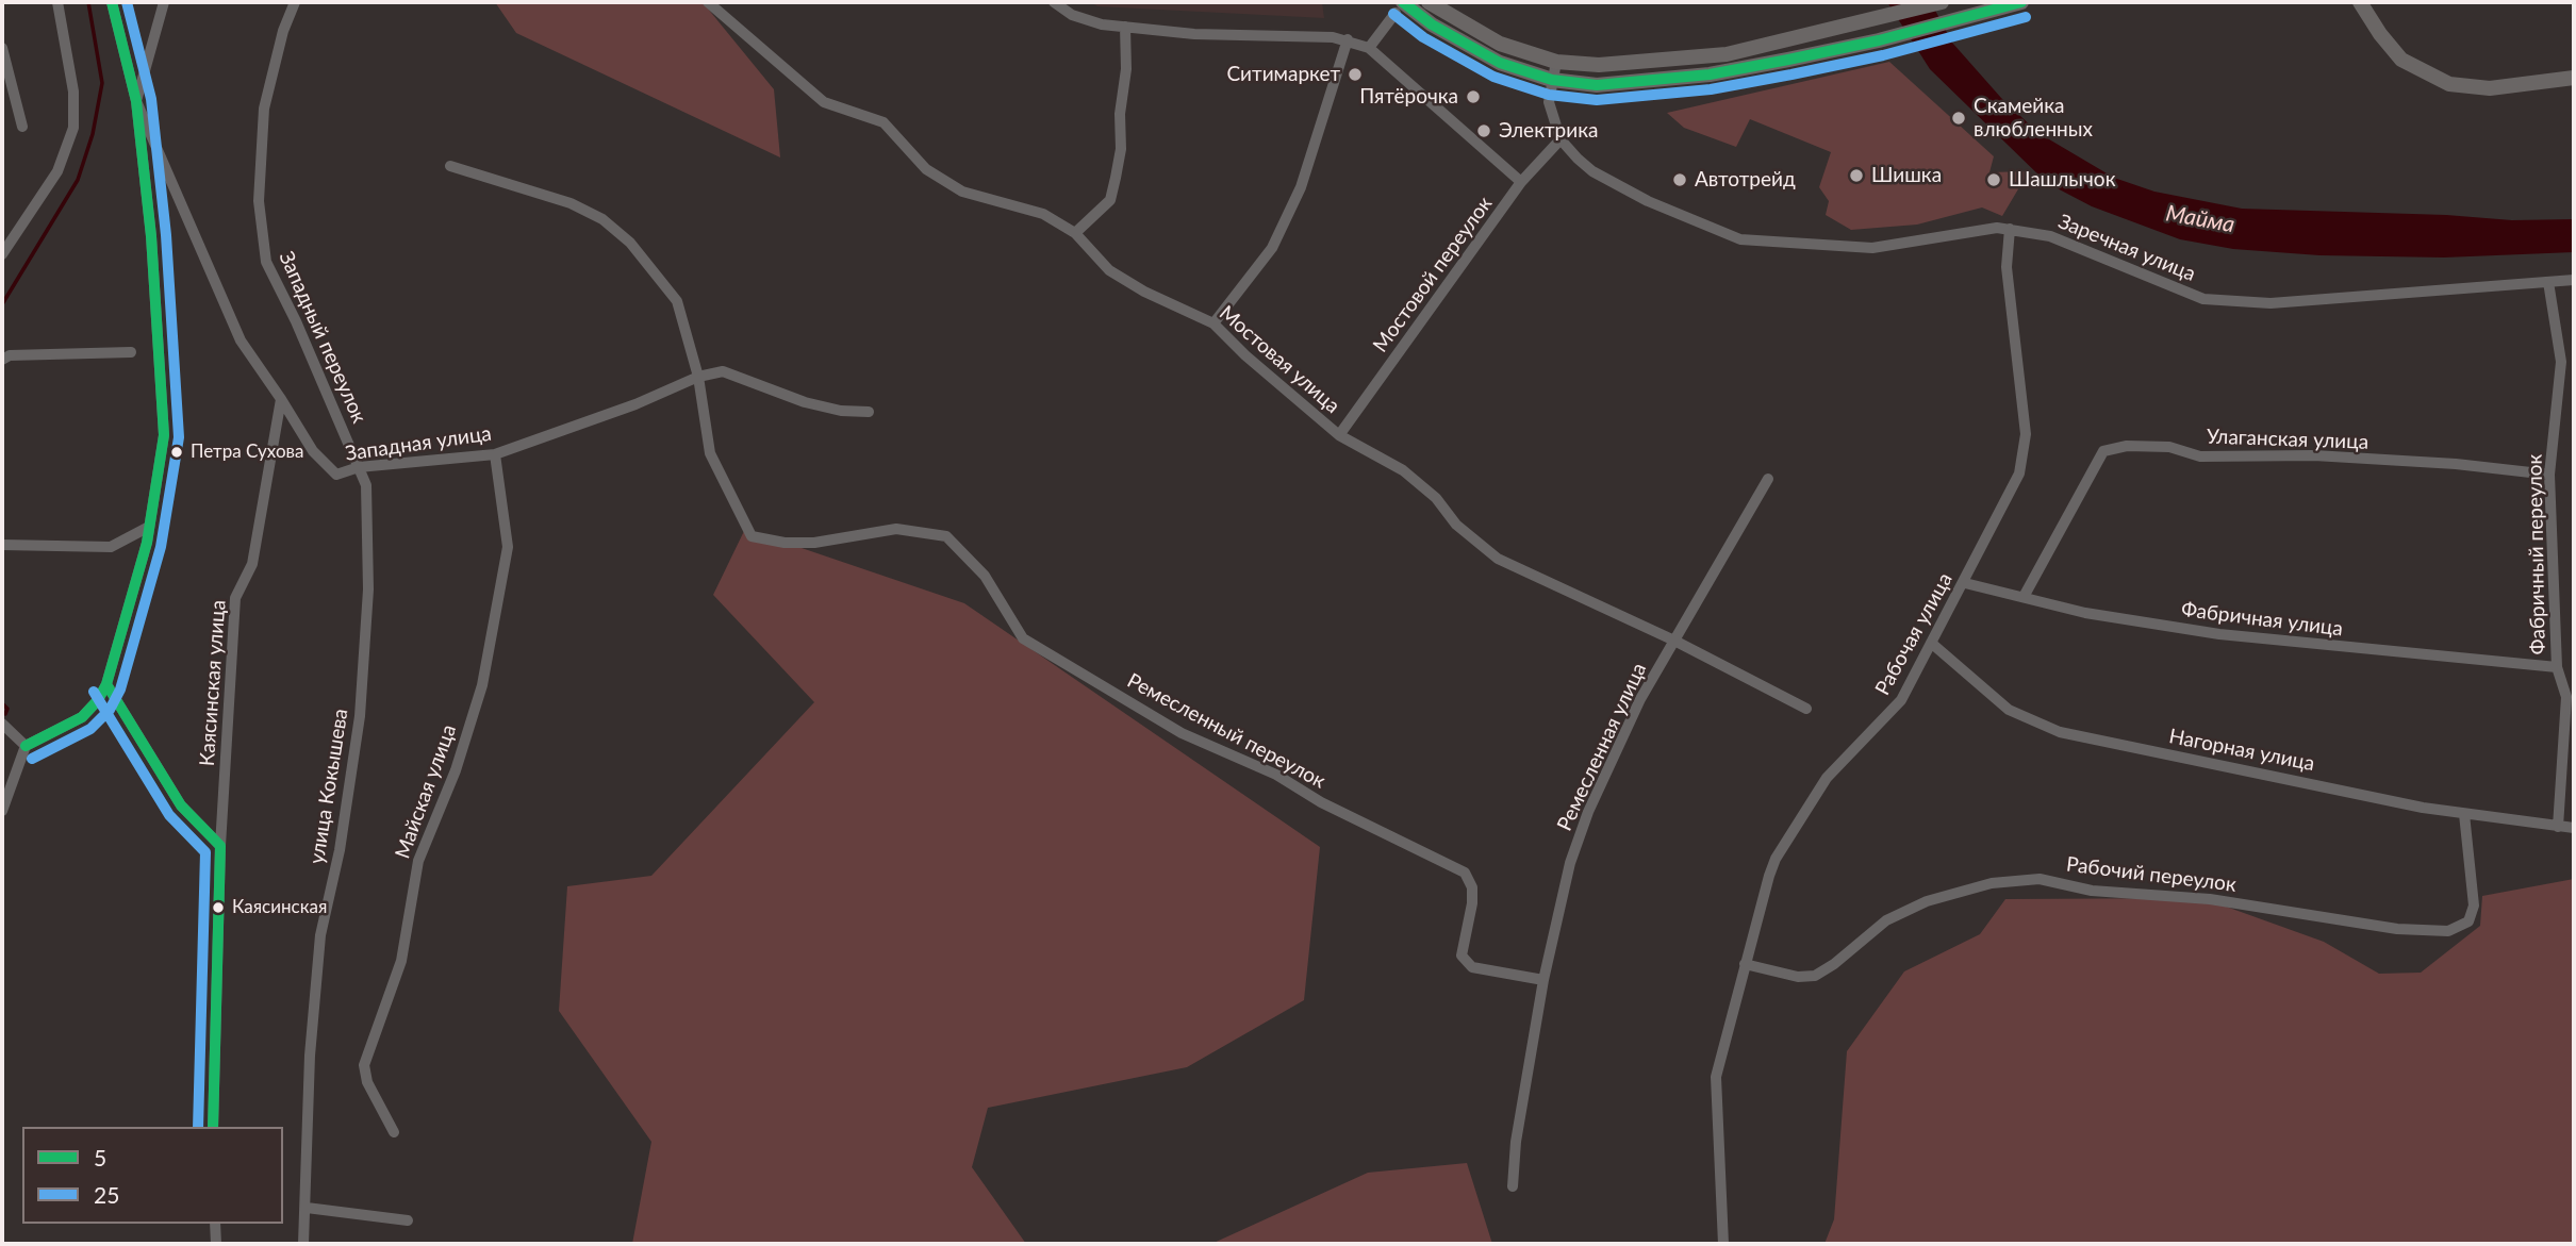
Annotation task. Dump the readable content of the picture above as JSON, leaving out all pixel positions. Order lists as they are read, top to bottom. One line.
{"streets":{"street":["Заречная улица","Мостовой переулок","Западный переулок","Мостовая улица","Улаганская улица","Западная улица","Фабричный переулок","Фабричная улица","Рабочая улица","Каясинская улица","Ремесленный переулок","Ремесленная улица","Нагорная улица","улица Кокышева","Майская улица","Рабочий переулок"]},"crossings":[["Заречная улица","Мостовой переулок"],["Заречная улица","Фабричный переулок"],["Заречная улица","Рабочая улица"],["Мостовой переулок","Мостовая улица"],["Западный переулок","Западная улица"],["Западный переулок","улица Кокышева"],["Мостовая улица","Ремесленная улица"],["Улаганская улица","Фабричный переулок"],["Улаганская улица","Фабричная улица"],["Западная улица","Каясинская улица"],["Западная улица","Ремесленный переулок"],["Западная улица","улица Кокышева"],["Западная улица","Майская улица"],["Фабричный переулок","Фабричная улица"],["Фабричный переулок","Нагорная улица"],["Фабричная улица","Рабочая улица"],["Рабочая улица","Нагорная улица"],["Рабочая улица","Рабочий переулок"],["Ремесленный переулок","Ремесленная улица"],["Нагорная улица","Рабочий переулок"]],"water":["Майма"],"places":["Ситимаркет","Пятёрочка","Скамейка влюбленных","Электрика","Шишка","Автотрейд","Шашлычок","Петра Сухова","Каясинская"],"lines":["transit line 5","transit line 25"],"legend":["5","25"]}
